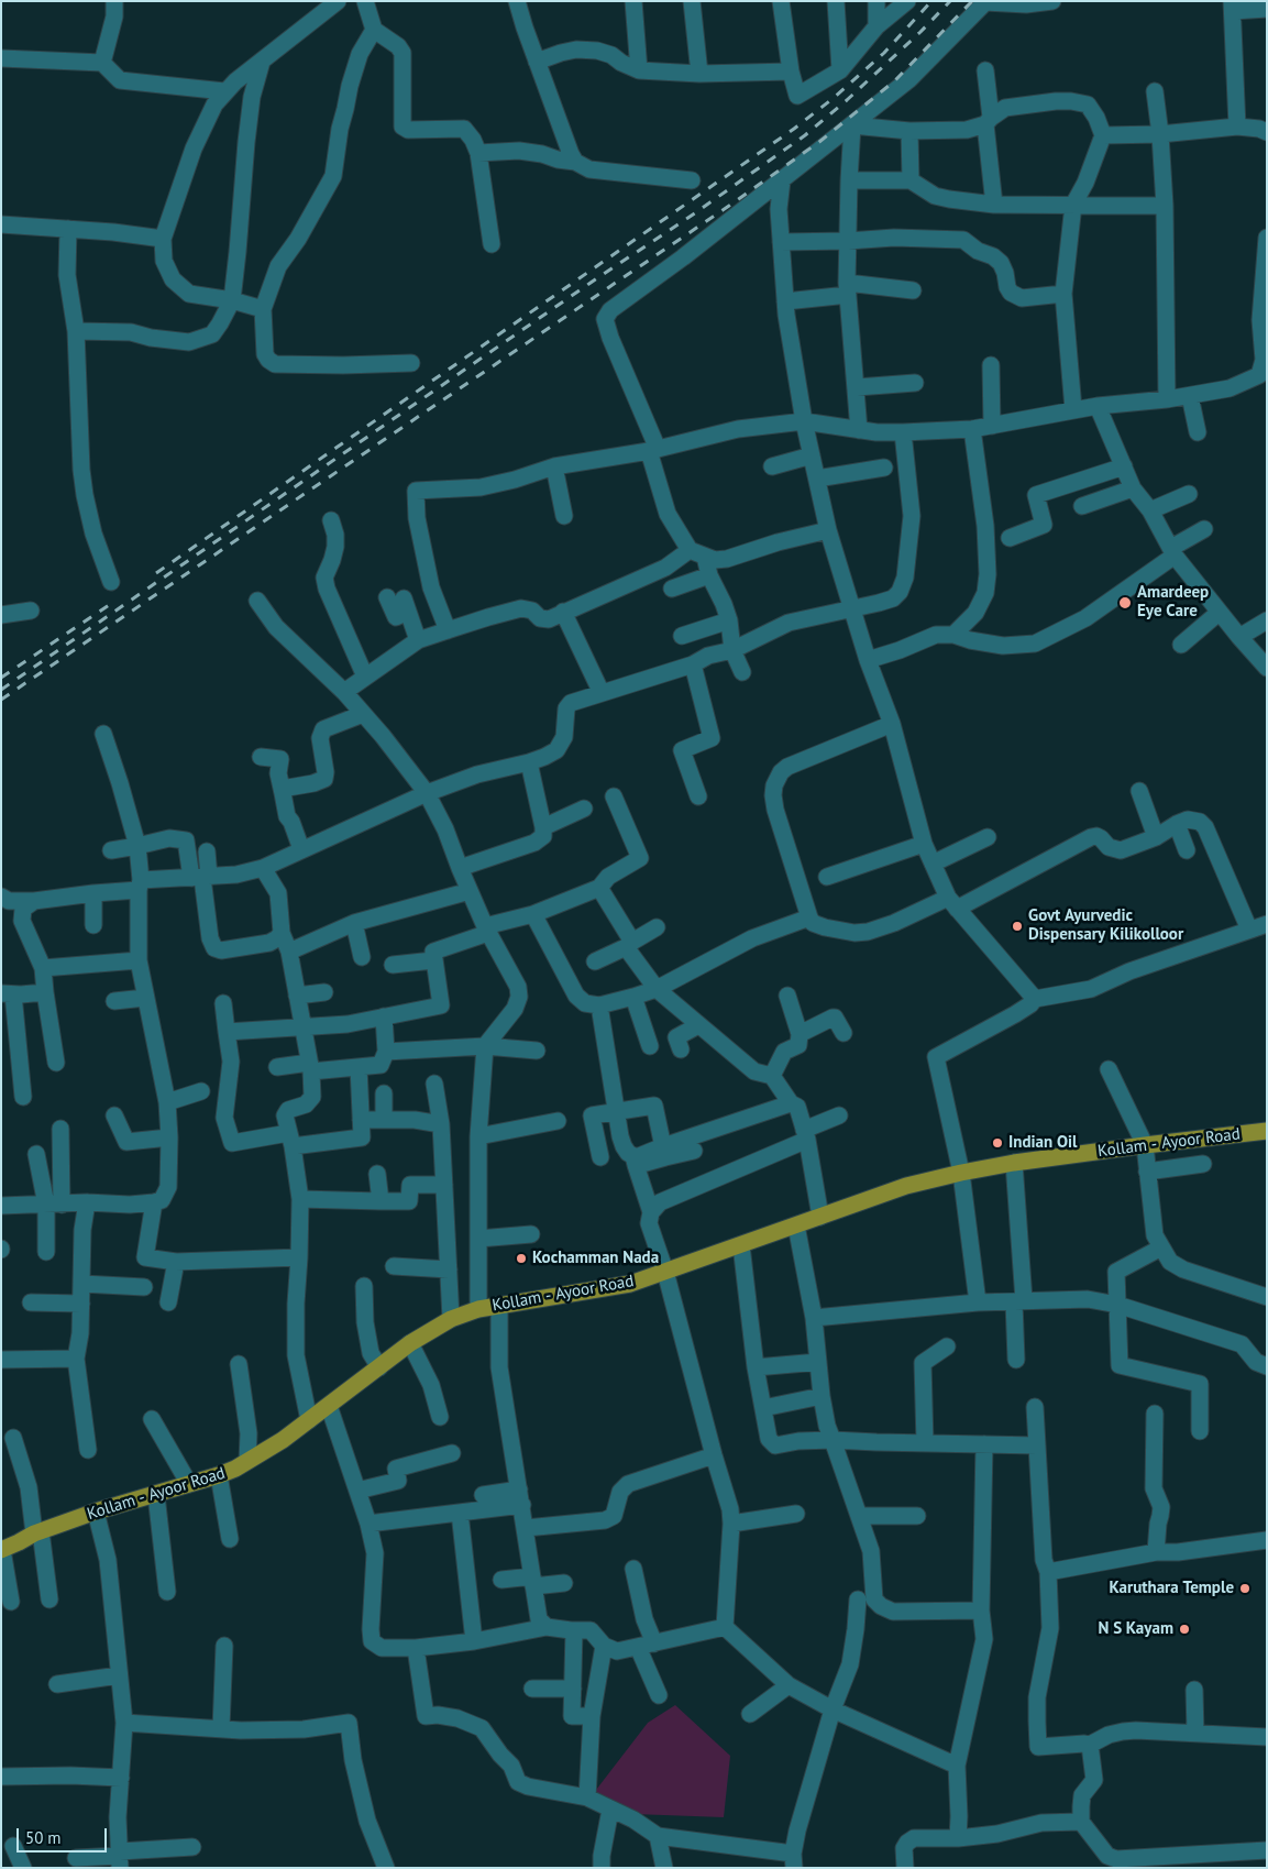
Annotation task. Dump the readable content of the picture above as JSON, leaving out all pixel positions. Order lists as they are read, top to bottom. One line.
{"streets":{"main road":["Kollam - Ayoor Road"]},"places":["Amardeep Eye Care","Govt Ayurvedic Dispensary Kilikolloor","Indian Oil","Kochamman Nada","Karuthara Temple","N S Kayam"],"scale_bar":"50 m"}
